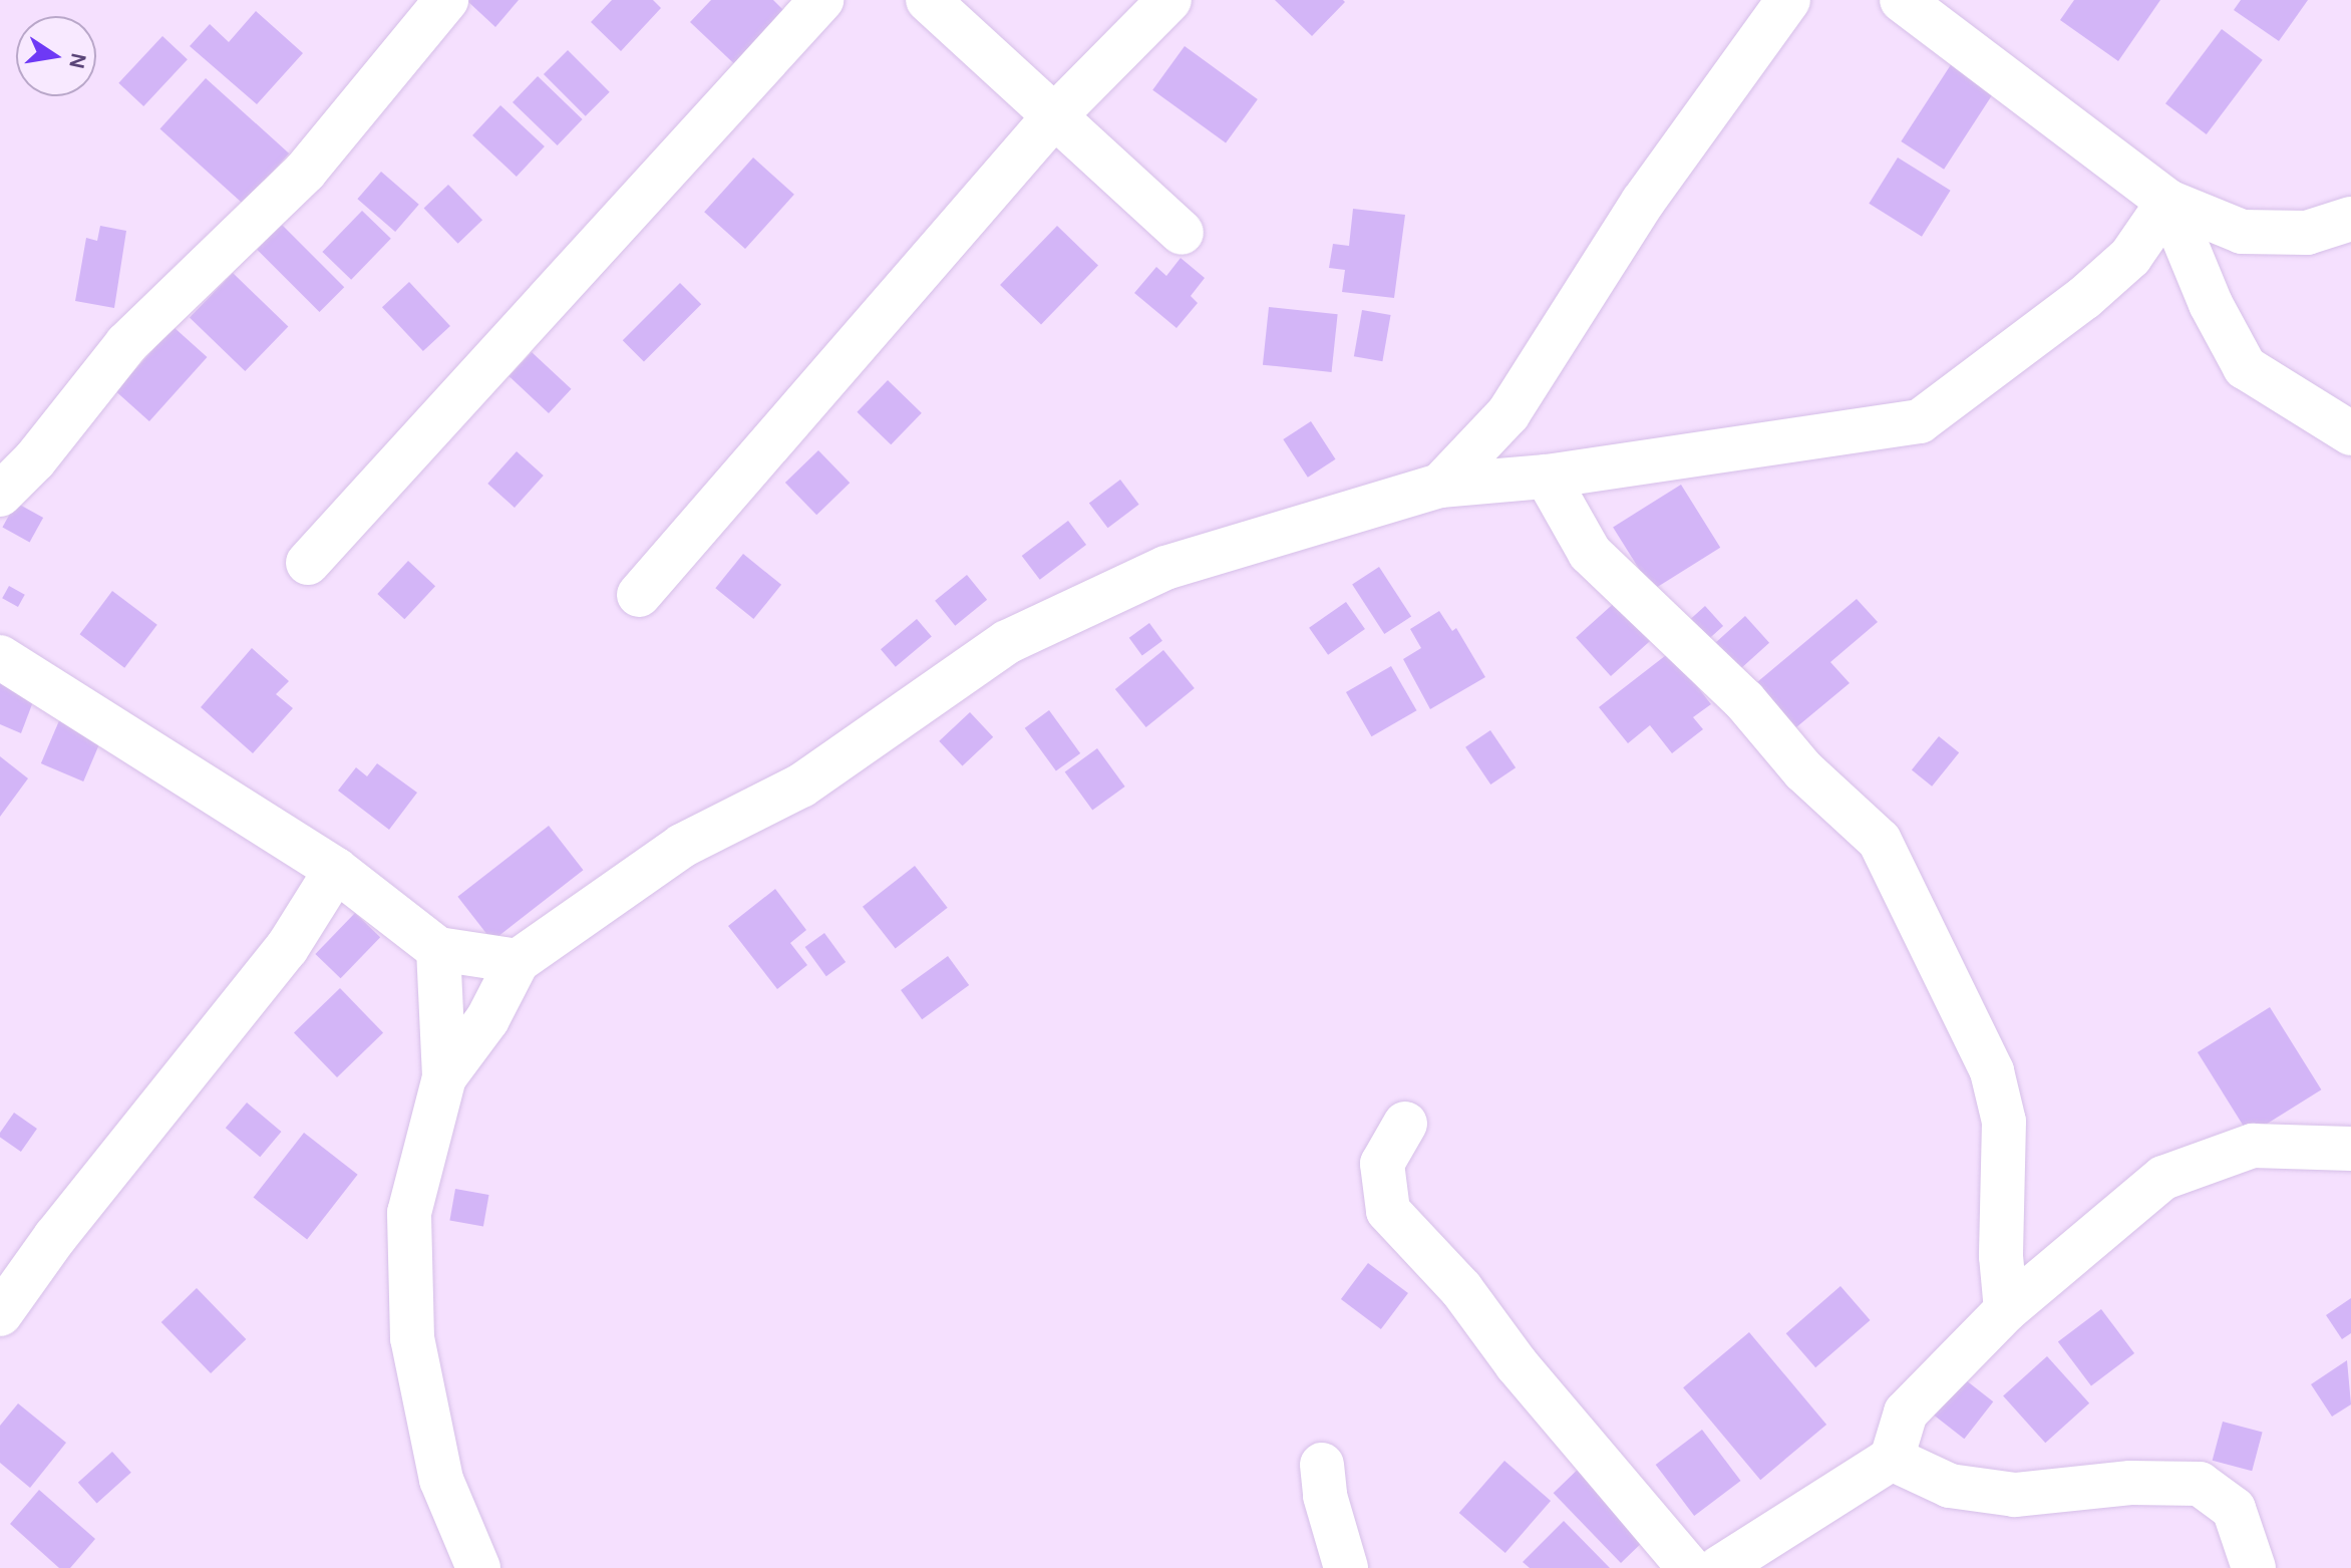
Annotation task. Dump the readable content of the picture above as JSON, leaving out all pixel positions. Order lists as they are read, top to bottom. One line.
{"north":"right"}
